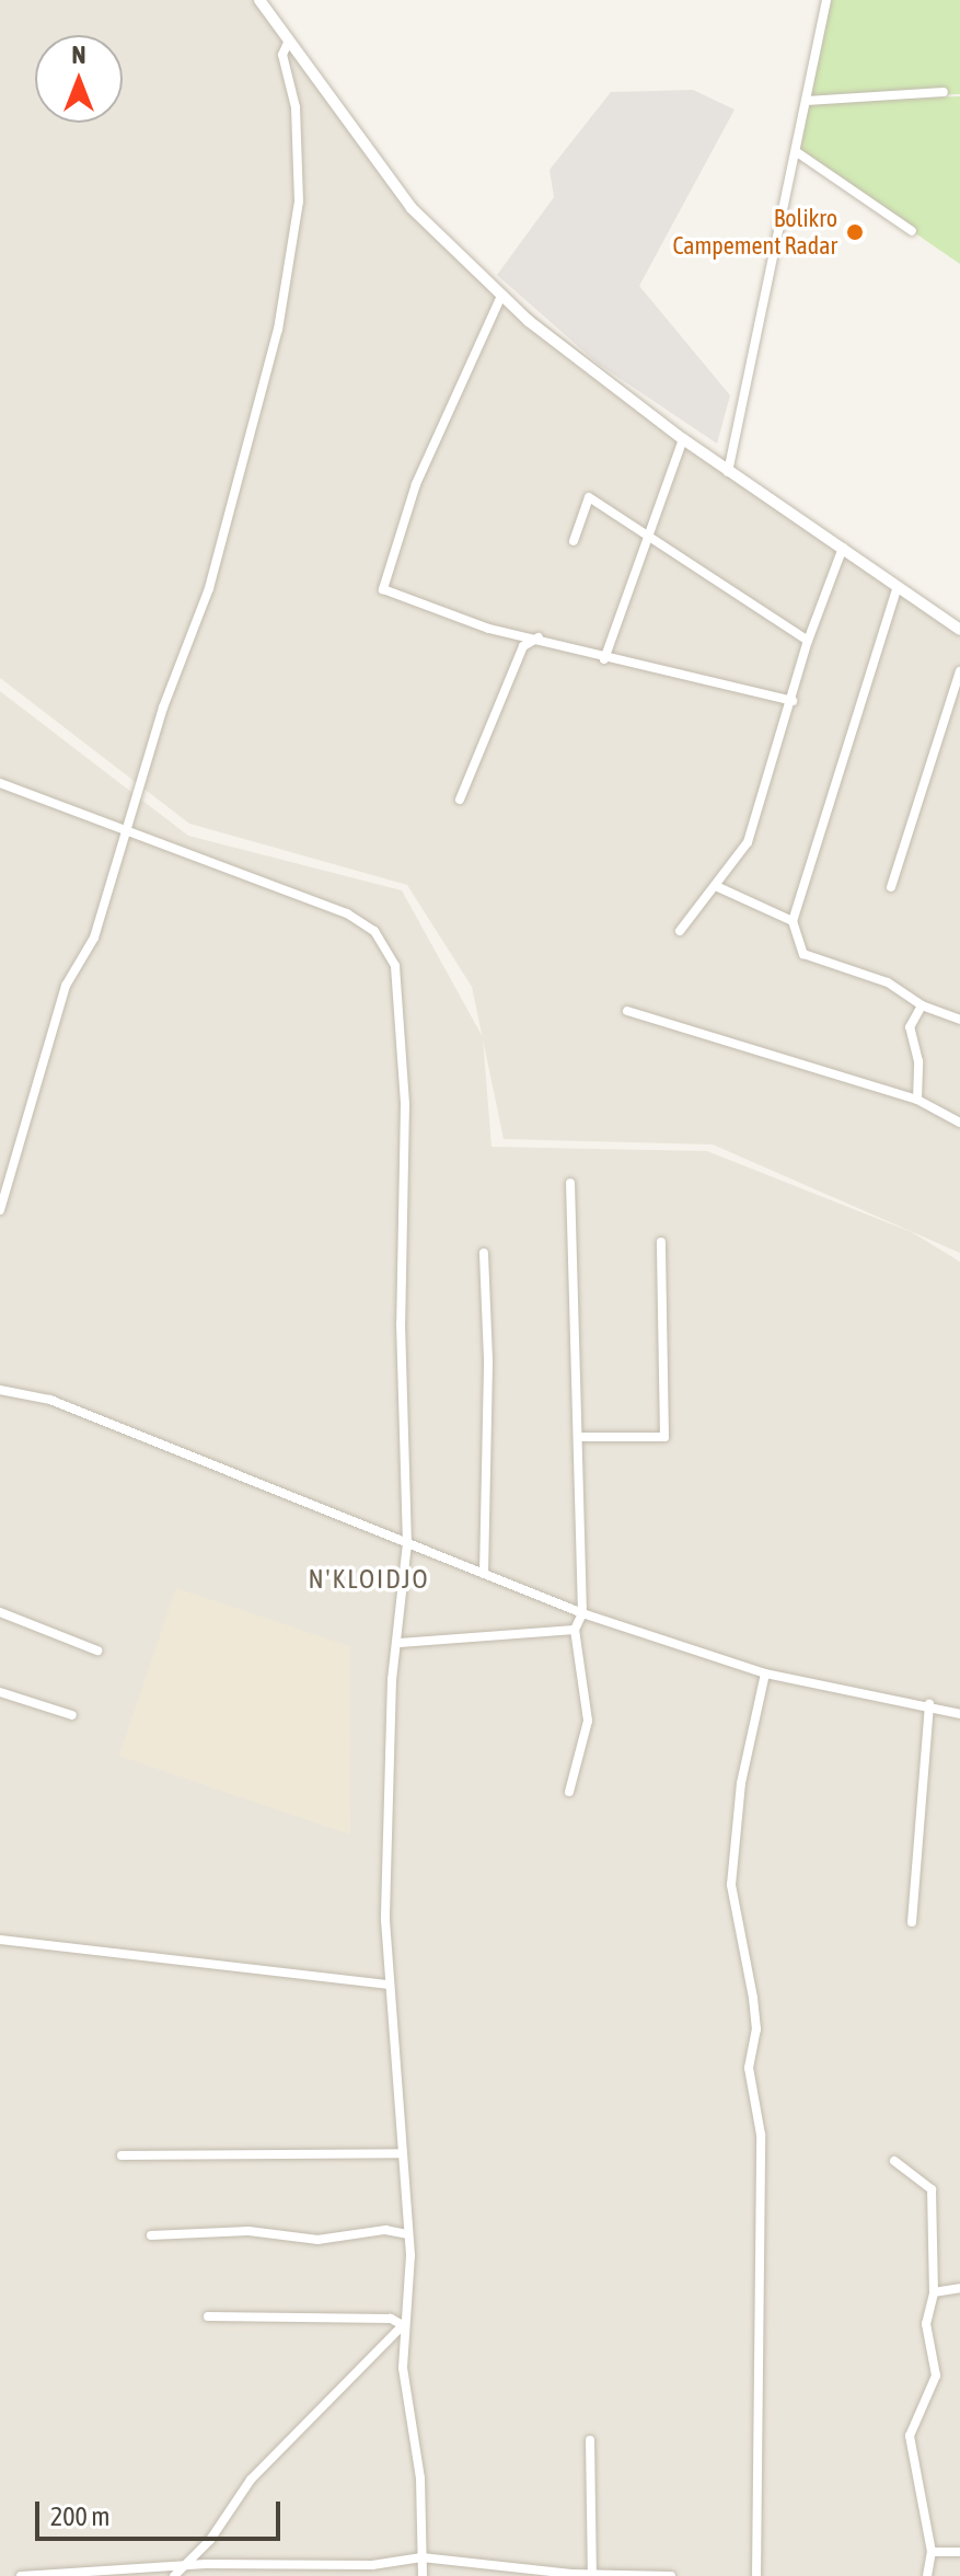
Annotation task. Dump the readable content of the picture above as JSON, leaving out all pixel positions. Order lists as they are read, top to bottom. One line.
{"districts":["N'KLOIDJO"],"places":["Bolikro Campement Radar"],"scale_bar":"200 m","north":"top"}
